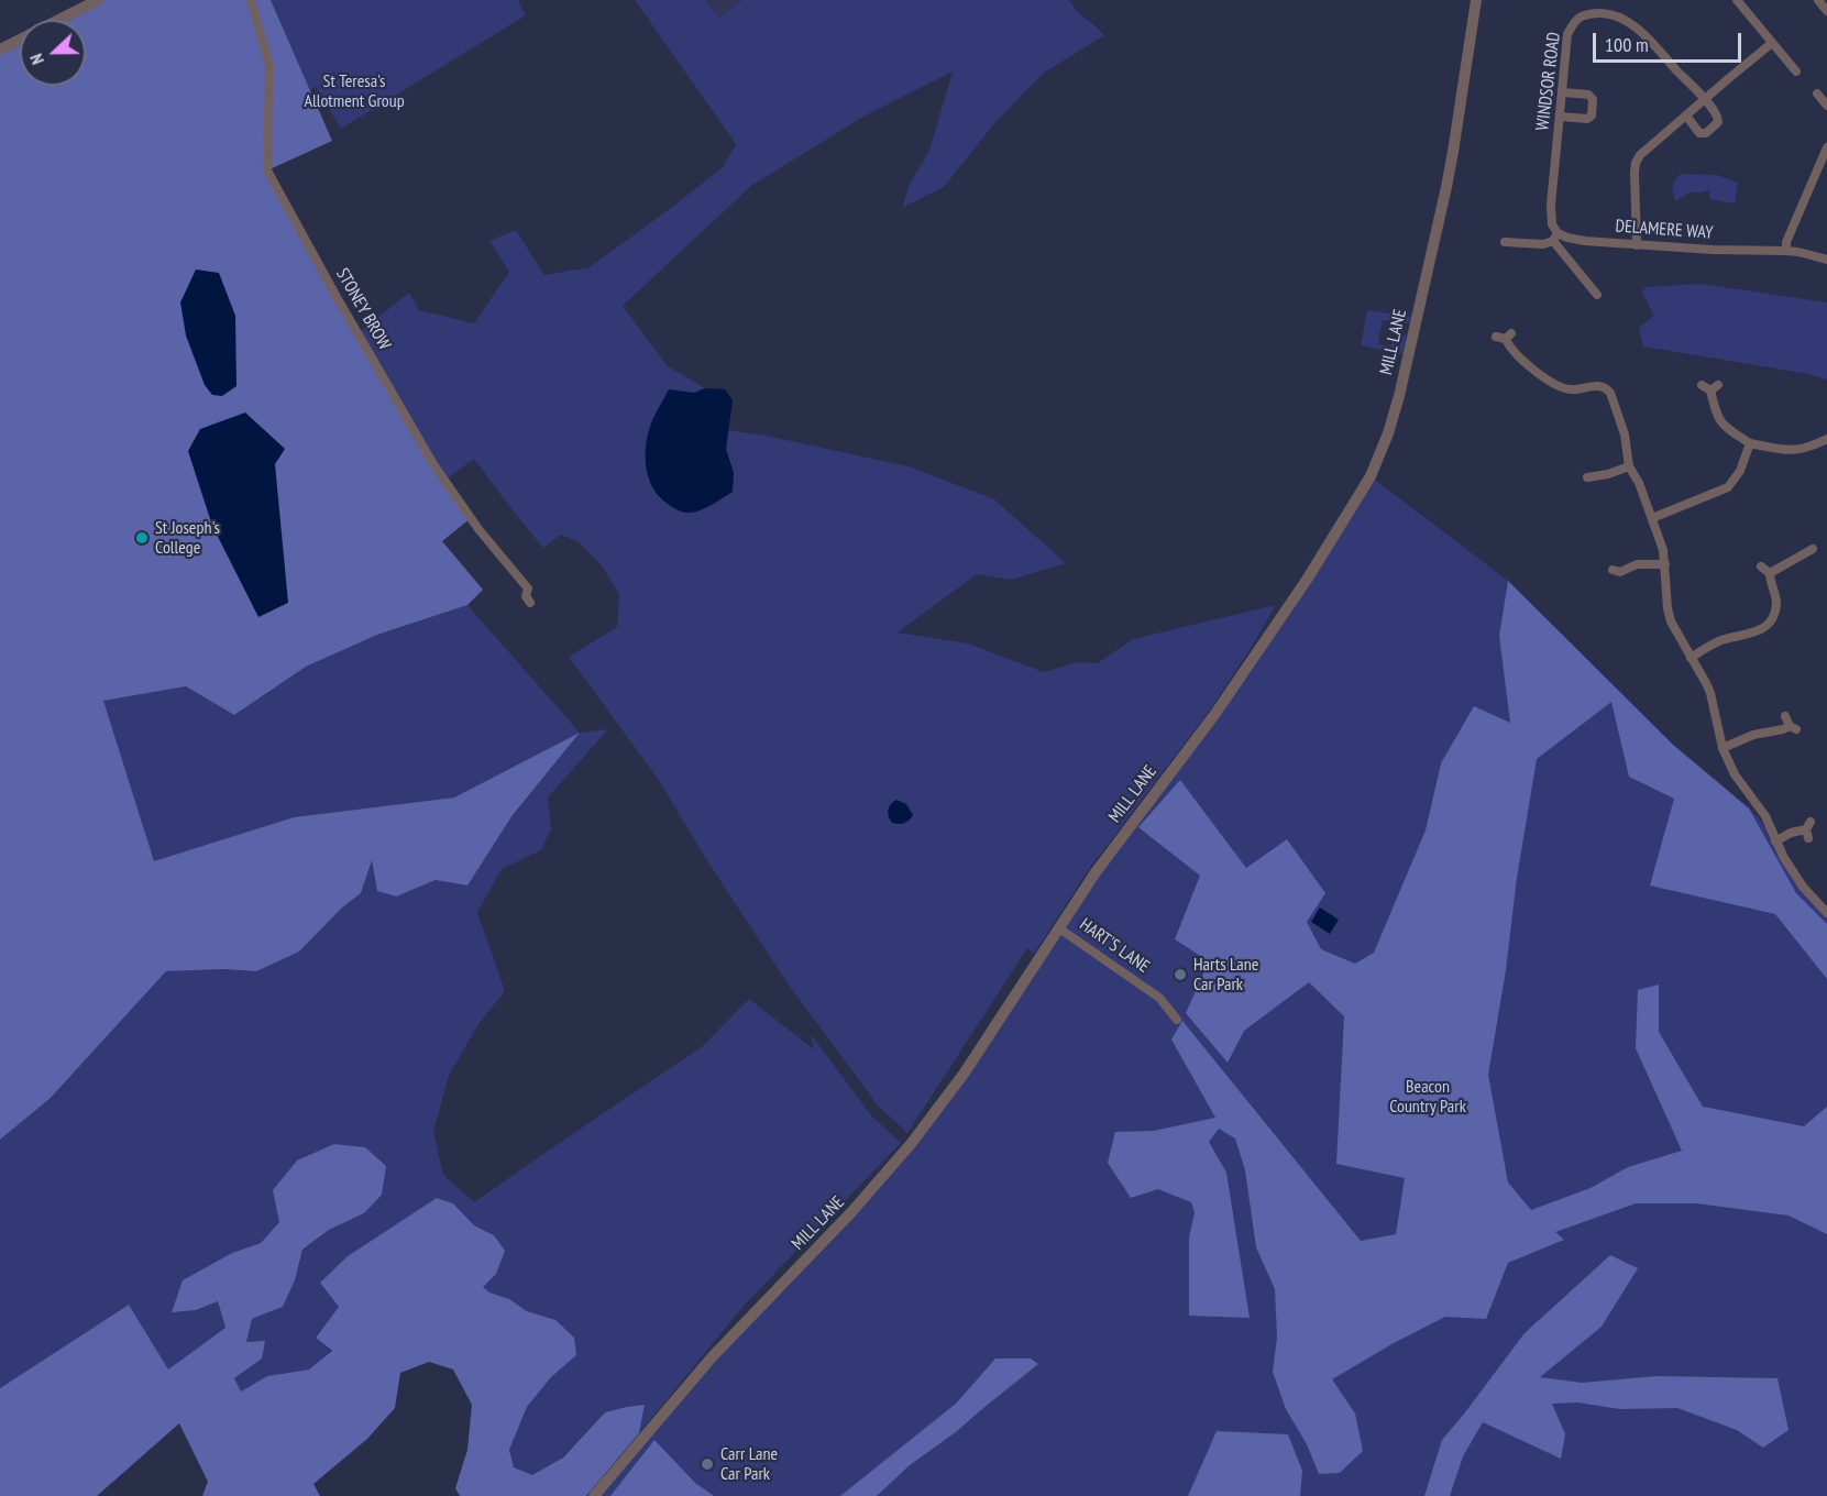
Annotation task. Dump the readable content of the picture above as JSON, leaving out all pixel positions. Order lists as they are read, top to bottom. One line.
{"streets":{"street":["WINDSOR ROAD","DELAMERE WAY","STONEY BROW","MILL LANE","HART'S LANE"]},"crossings":[["WINDSOR ROAD","DELAMERE WAY"],["MILL LANE","HART'S LANE"]],"parks":["St Teresa's Allotment Group","Beacon Country Park"],"places":["St Joseph's College","Harts Lane Car Park","Carr Lane Car Park"],"scale_bar":"100 m","north":"left"}
